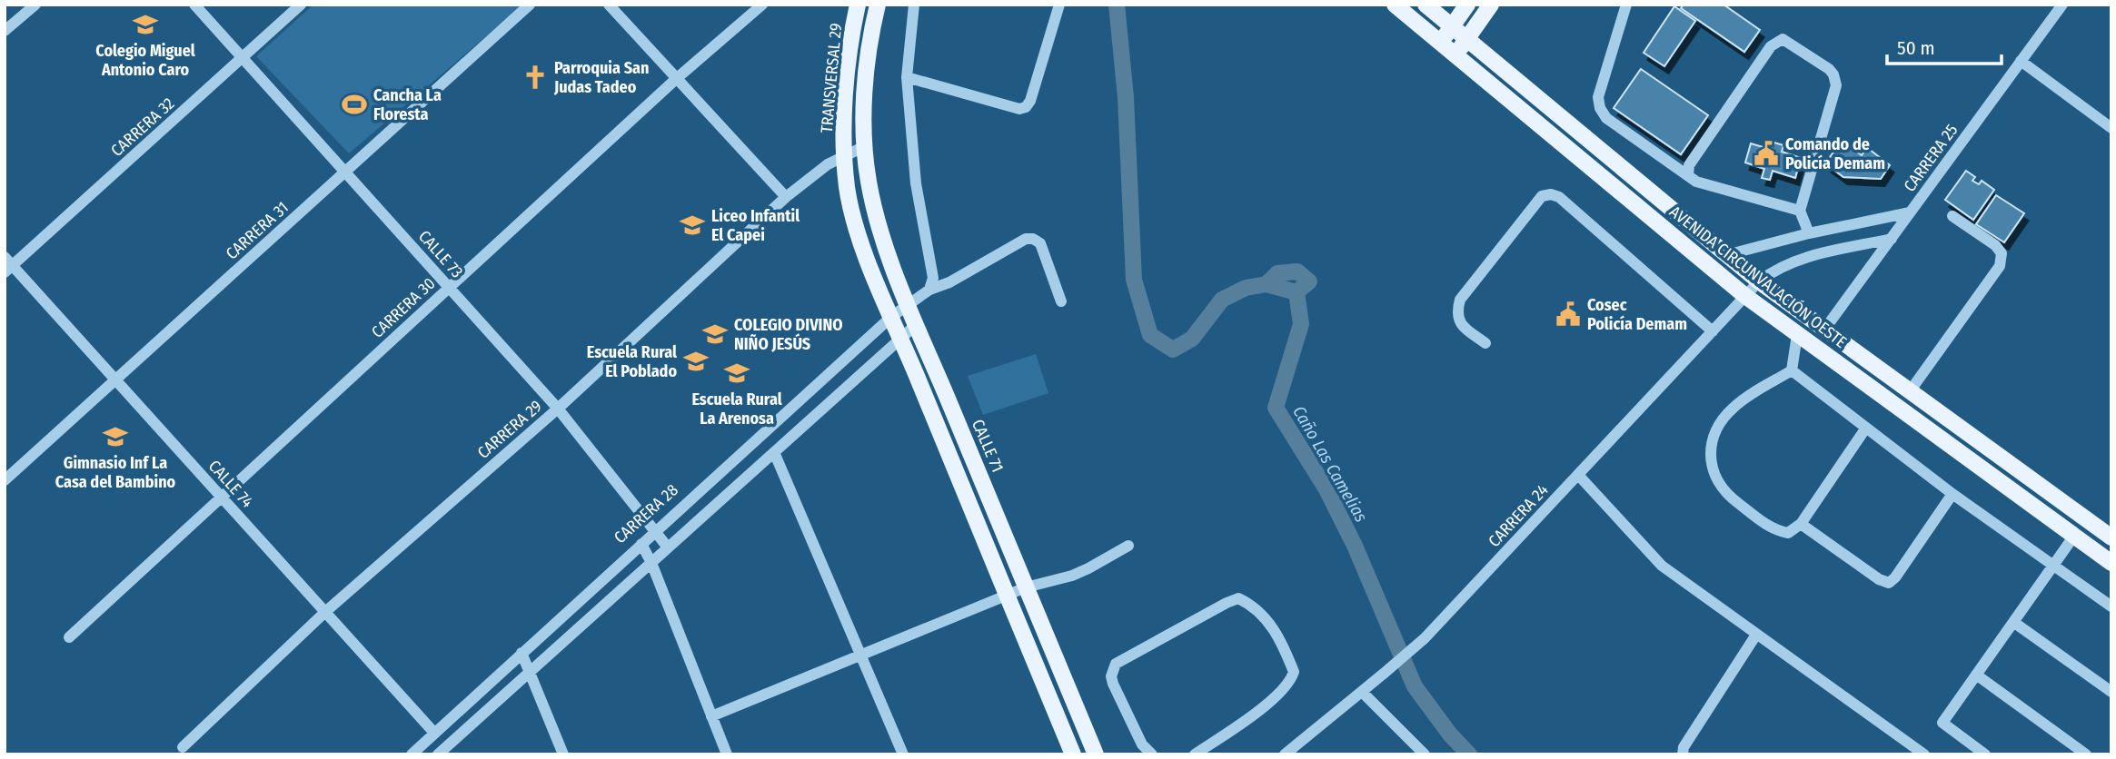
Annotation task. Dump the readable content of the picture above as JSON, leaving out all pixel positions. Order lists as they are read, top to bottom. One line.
{"streets":{"main road":["TRANSVERSAL 29","AVENIDA CIRCUNVALACIÓN OESTE","CALLE 71"],"street":["CARRERA 32","CARRERA 25","CARRERA 31","CALLE 73","CARRERA 30","CARRERA 29","CALLE 74","CARRERA 28","CARRERA 24"]},"crossings":[["TRANSVERSAL 29","CARRERA 29"],["CARRERA 32","CALLE 73"],["CARRERA 32","CALLE 74"],["CARRERA 25","AVENIDA CIRCUNVALACIÓN OESTE"],["CARRERA 25","CARRERA 24"],["CARRERA 31","CALLE 73"],["CARRERA 31","CALLE 74"],["CALLE 73","CARRERA 30"],["CALLE 73","CARRERA 29"],["CALLE 73","CARRERA 28"],["AVENIDA CIRCUNVALACIÓN OESTE","CARRERA 24"],["CARRERA 30","CALLE 74"],["CARRERA 29","CALLE 71"],["CARRERA 29","CALLE 74"],["CALLE 71","CARRERA 28"],["CALLE 74","CARRERA 28"]],"water":["Caño Las Camelias"],"places":{"school or university":["Colegio Miguel Antonio Caro","Liceo Infantil El Capei","COLEGIO DIVINO NIÑO JESÚS","Escuela Rural El Poblado","Escuela Rural La Arenosa","Gimnasio Inf La Casa del Bambino"],"church":["Parroquia San Judas Tadeo"],"sports":["Cancha La Floresta"],"public building":["Comando de Policía Demam","Cosec Policía Demam"]},"scale_bar":"50 m"}
